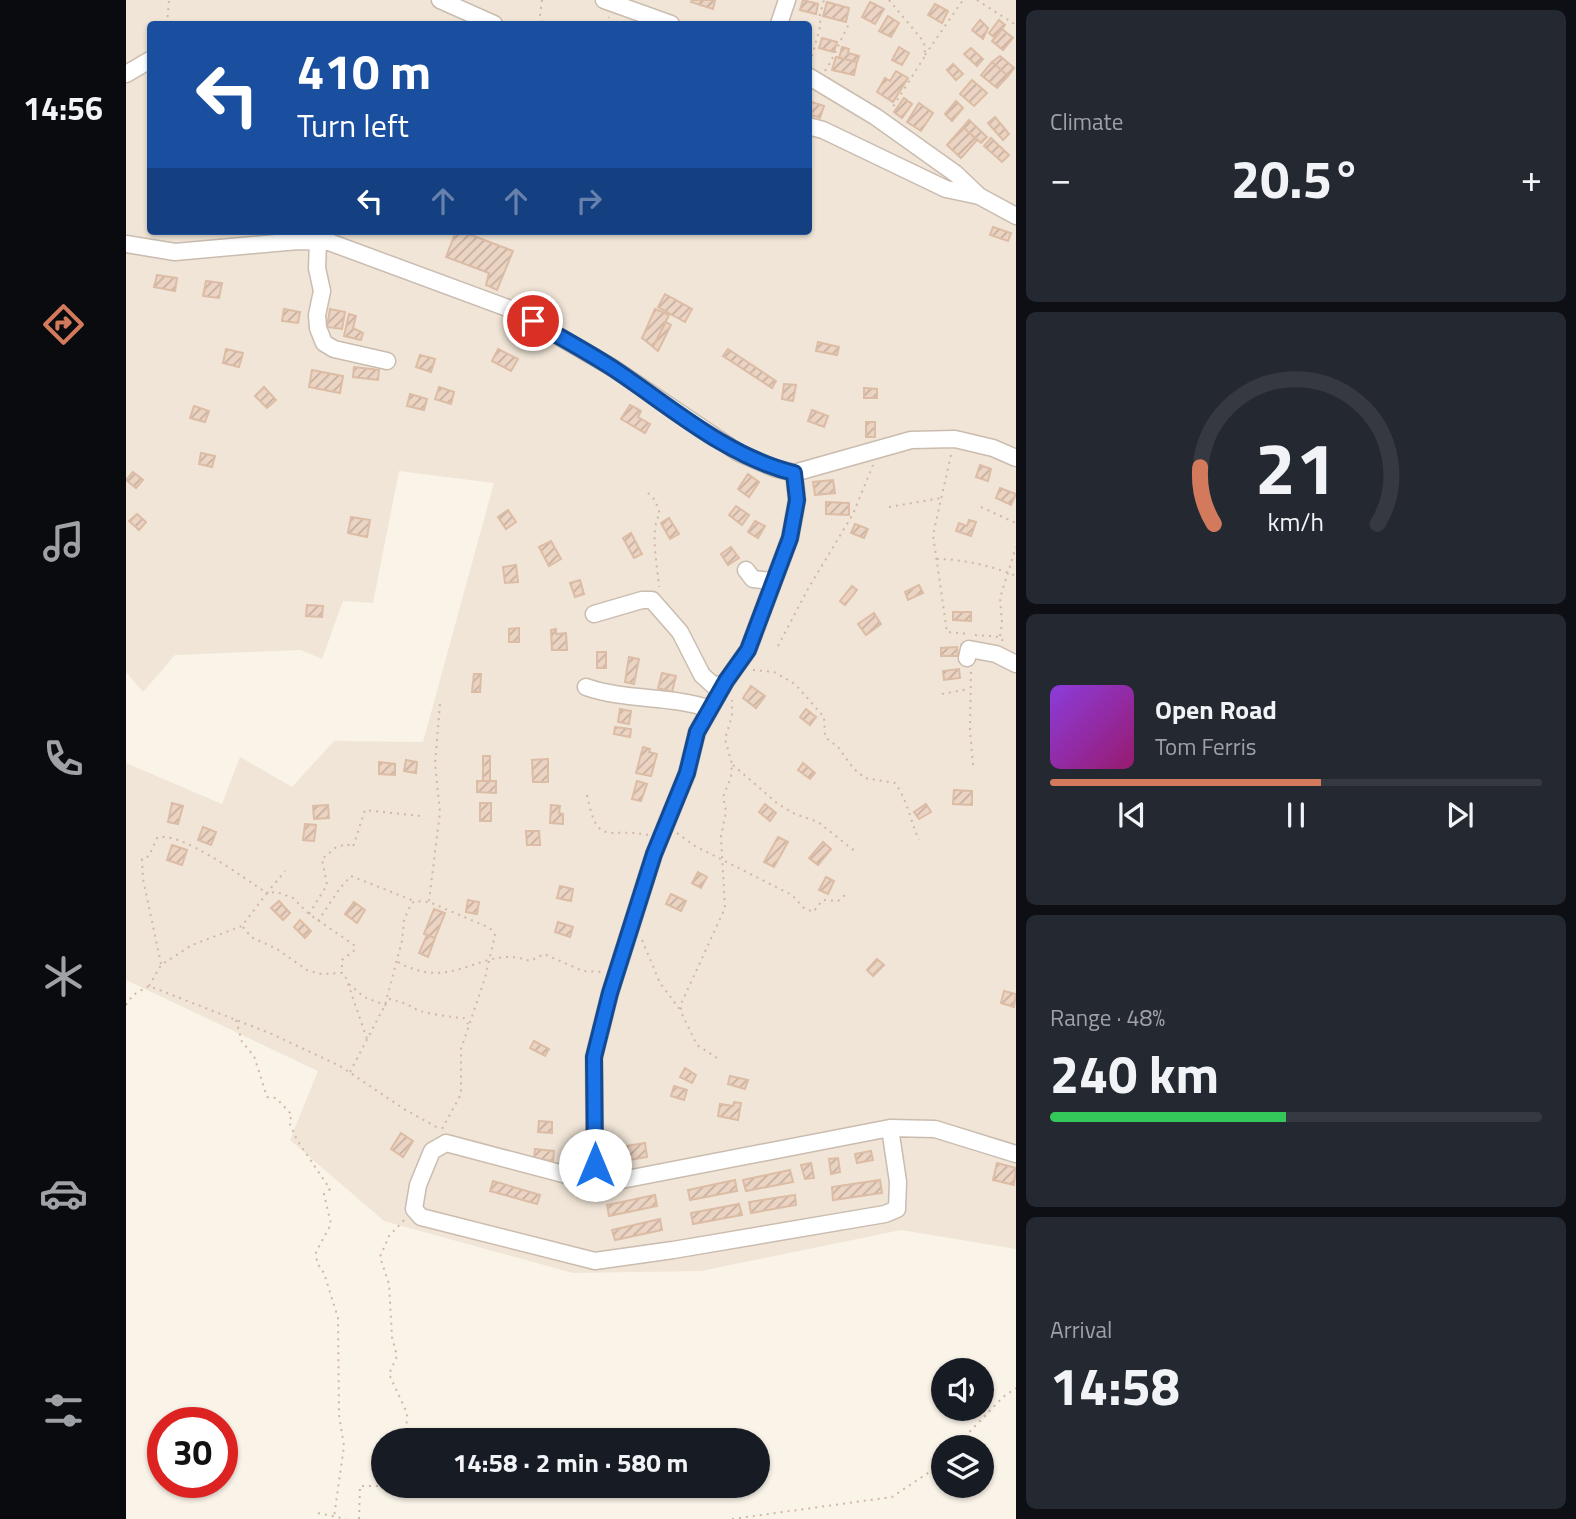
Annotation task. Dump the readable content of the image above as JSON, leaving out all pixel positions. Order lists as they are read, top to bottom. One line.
{"page":{"tabs":"14:56","tile":["Climate",["Range · 48%","240 km"],["Arrival","14:58"]],"turn":["410 m","Turn left"],"heat":["−","20.5°","+"],"song":["Open Road","Tom Ferris"],"limit":"30","trip":"14:58 · 2 min · 580 m","gauge":["21","km/h"]}}
